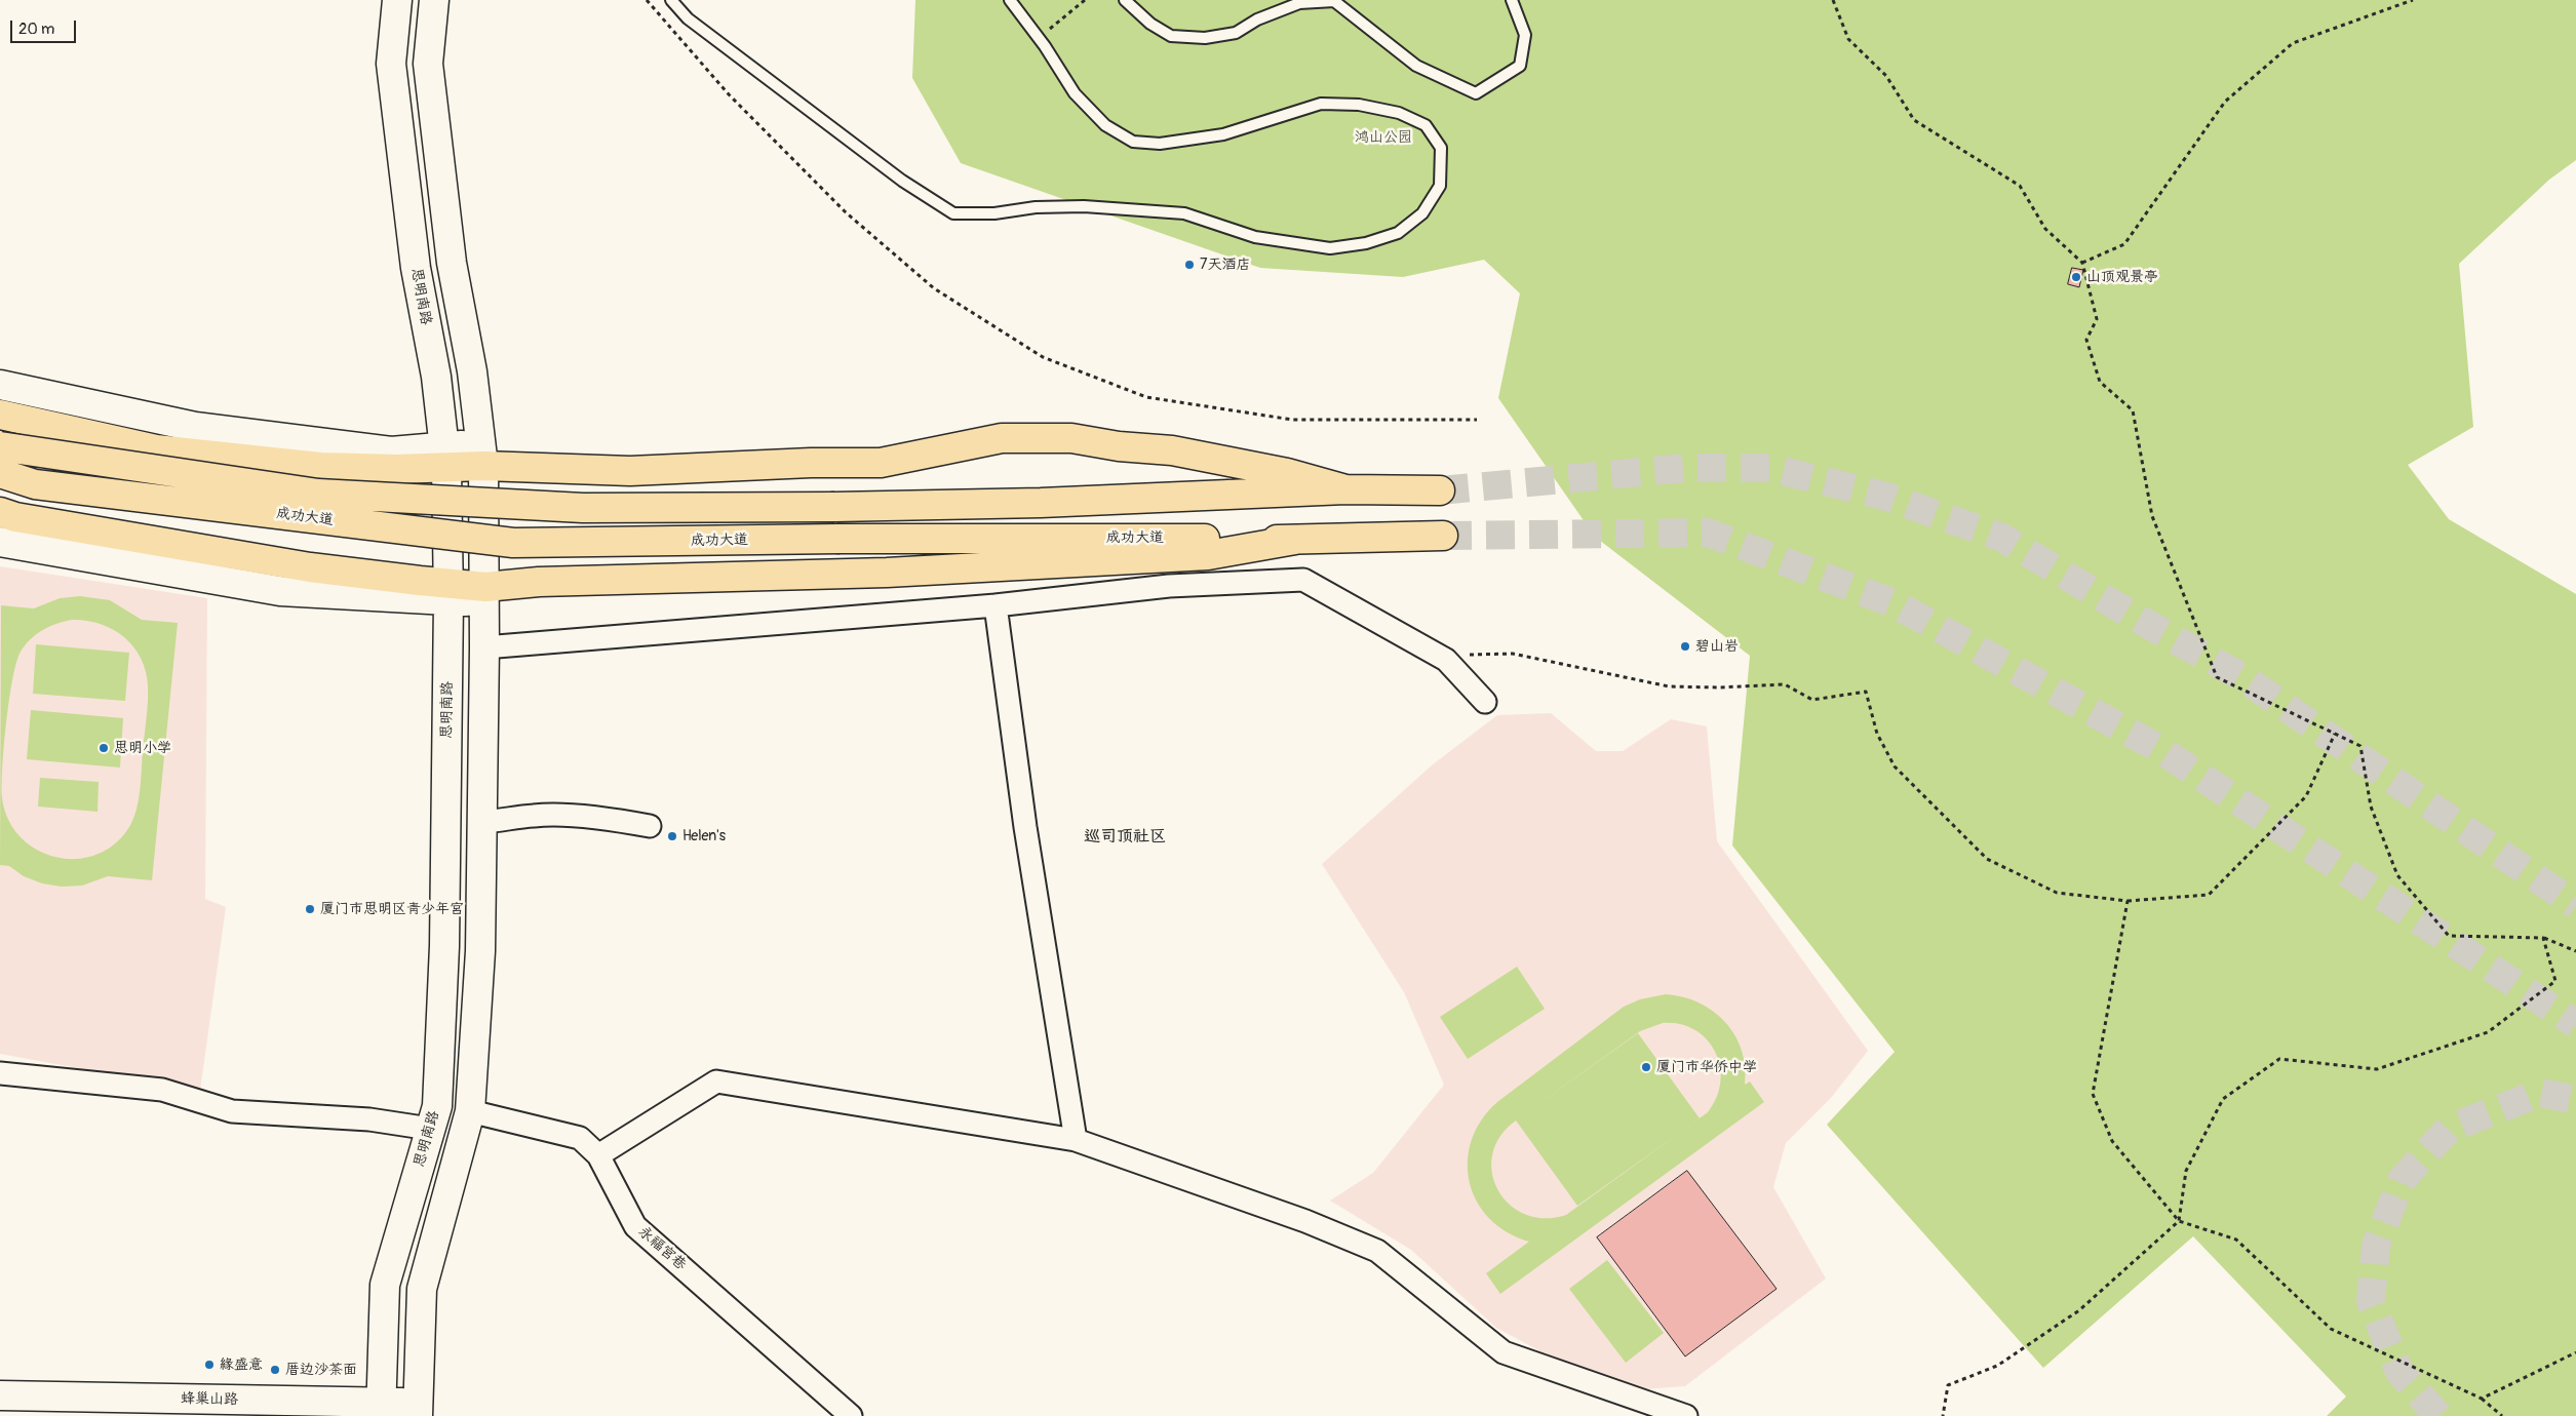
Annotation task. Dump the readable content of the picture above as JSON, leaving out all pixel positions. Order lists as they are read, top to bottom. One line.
{"streets":{"highway":["成功大道"],"main road":["思明南路","蜂巢山路"],"street":["永福宫巷"]},"crossings":[["思明南路","蜂巢山路"]],"districts":["巡司顶社区"],"parks":["鸿山公园"],"places":["7天酒店","山顶观景亭","碧山岩","思明小学","Helen's","厦门市思明区青少年宫","厦门市华侨中学","緣盛意","厝边沙茶面"],"scale_bar":"20 m"}
